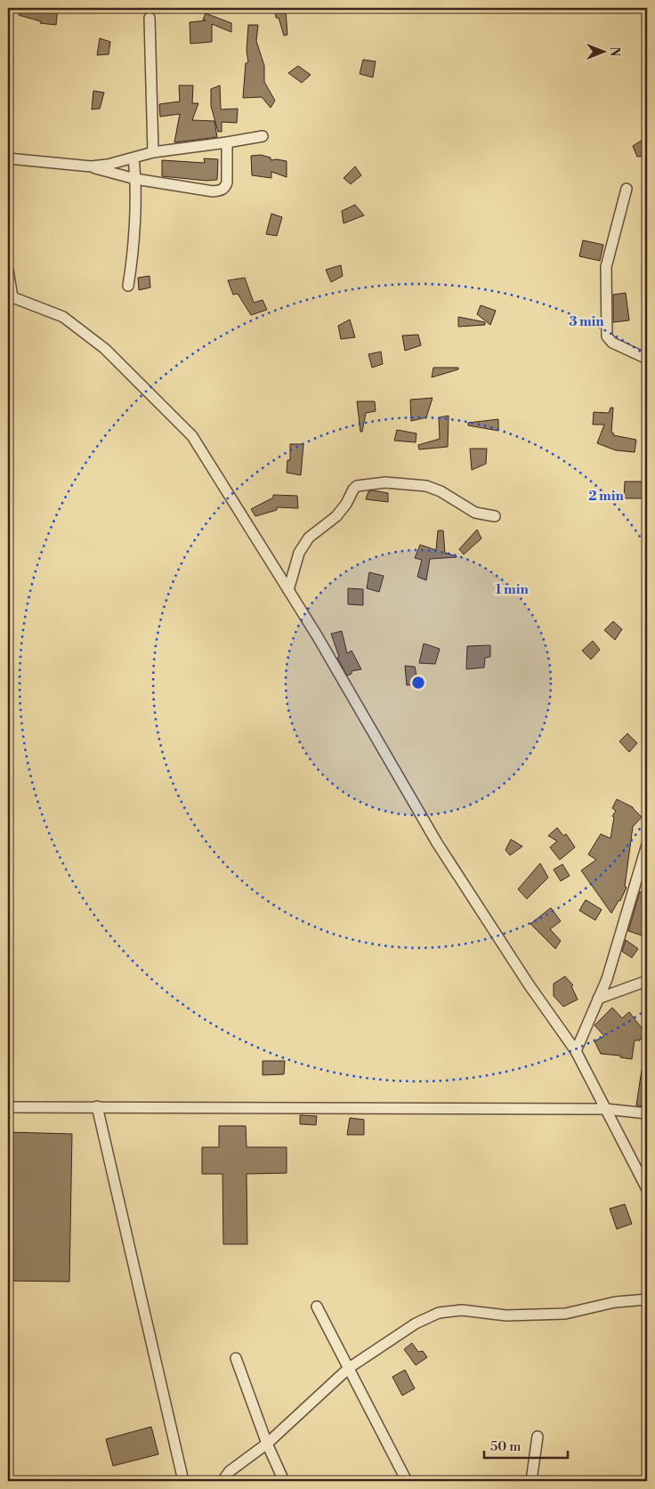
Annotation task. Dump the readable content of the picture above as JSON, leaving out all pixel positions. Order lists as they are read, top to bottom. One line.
{"scale_bar":"50 m","north":"right","rings":["3 min","2 min","1 min"]}
